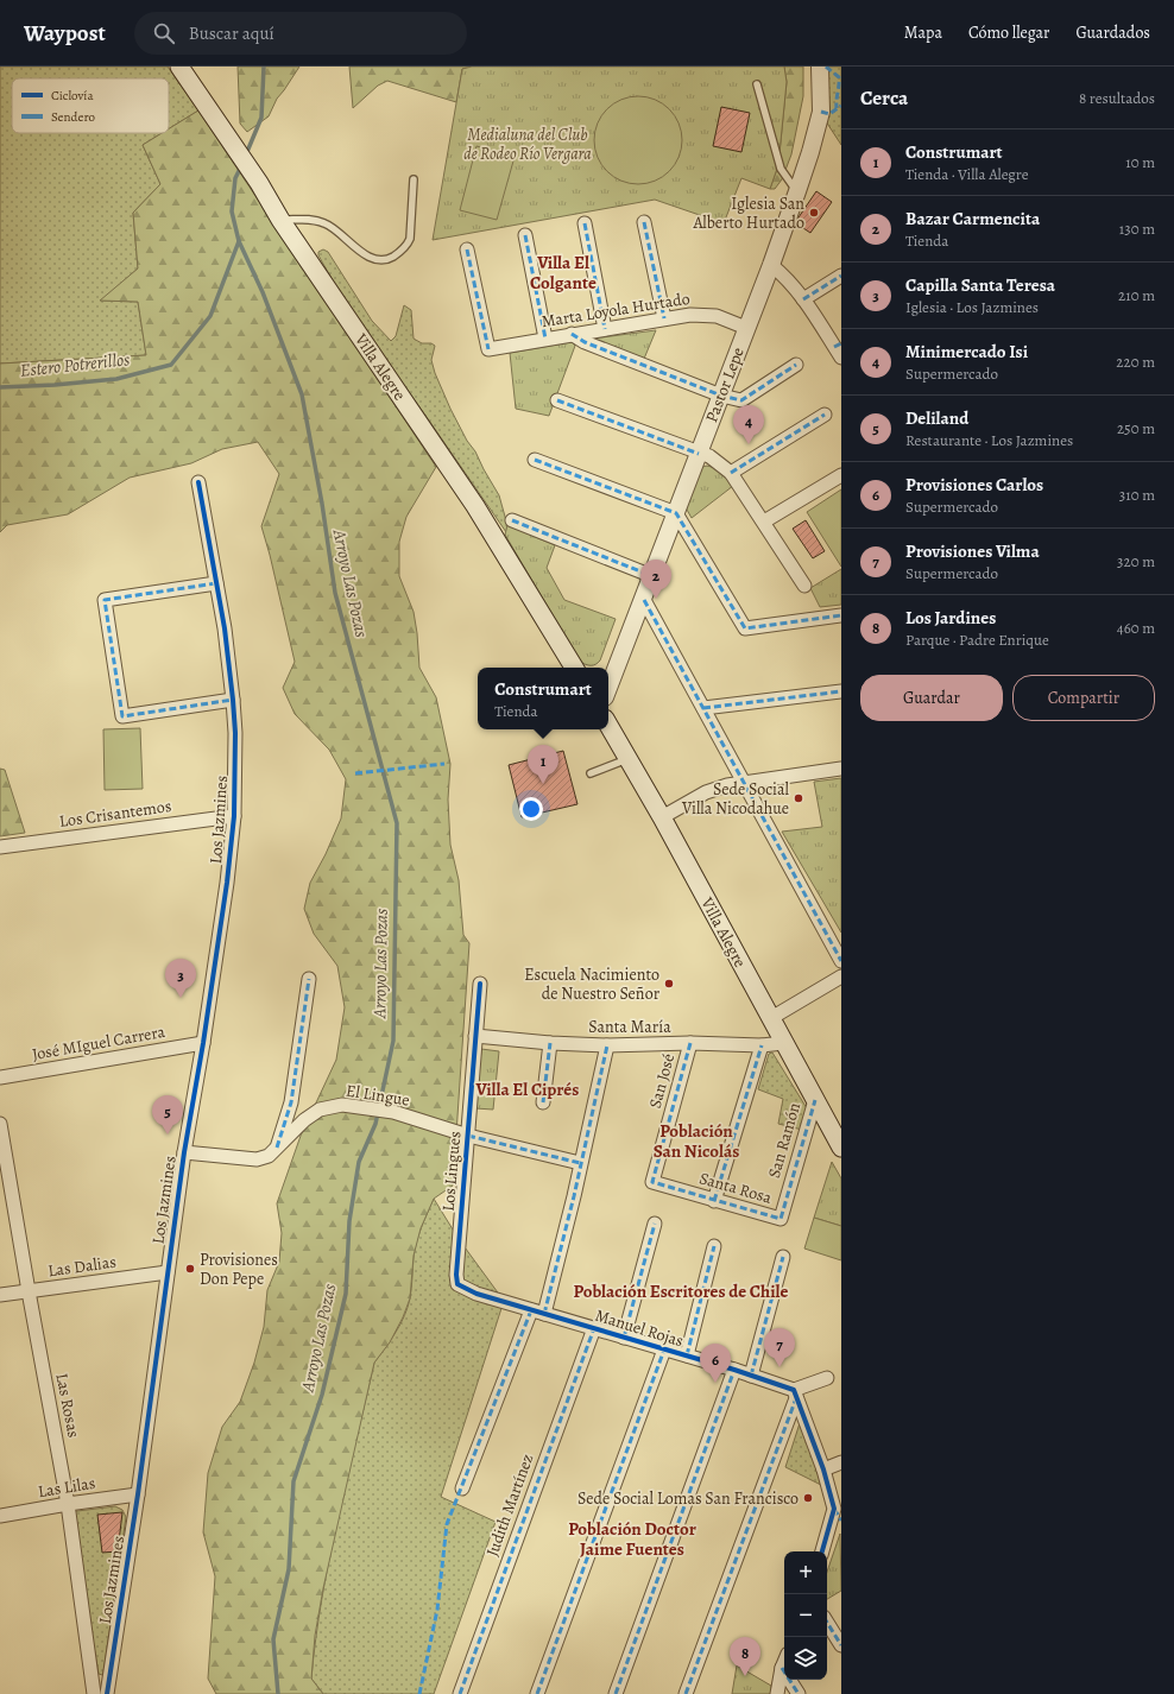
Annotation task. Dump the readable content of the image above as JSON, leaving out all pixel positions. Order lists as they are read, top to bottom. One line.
{"streets":{"main road":["Villa Alegre"],"street":["Marta Loyola Hurtado","Pastor Lepe","Los Crisantemos","Los Jazmines","Santa María","José MIguel Carrera","San José","El Lingue","San Ramón","Los Lingues","Santa Rosa","Las Dalias","Manuel Rojas","Las Rosas","Las Lilas","Judith Martínez"]},"crossings":[["Marta Loyola Hurtado","Pastor Lepe"],["Villa Alegre","Santa María"],["Villa Alegre","San Ramón"],["Los Crisantemos","Los Jazmines"],["Los Jazmines","José MIguel Carrera"],["Los Jazmines","El Lingue"],["Los Jazmines","Las Dalias"],["Los Jazmines","Las Lilas"],["Santa María","San José"],["Santa María","Los Lingues"],["San José","Santa Rosa"],["El Lingue","Los Lingues"],["San Ramón","Santa Rosa"],["Los Lingues","Manuel Rojas"],["Las Dalias","Las Rosas"],["Manuel Rojas","Judith Martínez"],["Las Rosas","Las Lilas"]],"districts":["Villa El Colgante","Villa El Ciprés","Población San Nicolás","Población Escritores de Chile","Población Doctor Jaime Fuentes"],"water":["Estero Potrerillos","Arroyo Las Pozas"],"parks":["Medialuna del Club de Rodeo Río Vergara"],"places":["Iglesia San Alberto Hurtado","Sede Social Villa Nicodahue","Escuela Nacimiento de Nuestro Señor","Provisiones Don Pepe","Sede Social Lomas San Francisco"],"legend":["Ciclovía","Sendero"],"page":{"header":"Waypost","search":"Buscar aquí","nav":["Mapa","Cómo llegar","Guardados"],"heading":["Cerca","8 resultados"],"list":[{"mark":"1","name":"Construmart","note":"Tienda · Villa Alegre","value":"10 m"},{"mark":"2","name":"Bazar Carmencita","note":"Tienda","value":"130 m"},{"mark":"3","name":"Capilla Santa Teresa","note":"Iglesia · Los Jazmines","value":"210 m"},{"mark":"4","name":"Minimercado Isi","note":"Supermercado","value":"220 m"},{"mark":"5","name":"Deliland","note":"Restaurante · Los Jazmines","value":"250 m"},{"mark":"6","name":"Provisiones Carlos","note":"Supermercado","value":"310 m"},{"mark":"7","name":"Provisiones Vilma","note":"Supermercado","value":"320 m"},{"mark":"8","name":"Los Jardines","note":"Parque · Padre Enrique","value":"460 m"}],"pins":["4","2","1","3","5","7","6","8"],"buttons":["Guardar","Compartir"],"popup":["Construmart","Tienda"],"map_buttons":["+","−"]}}
